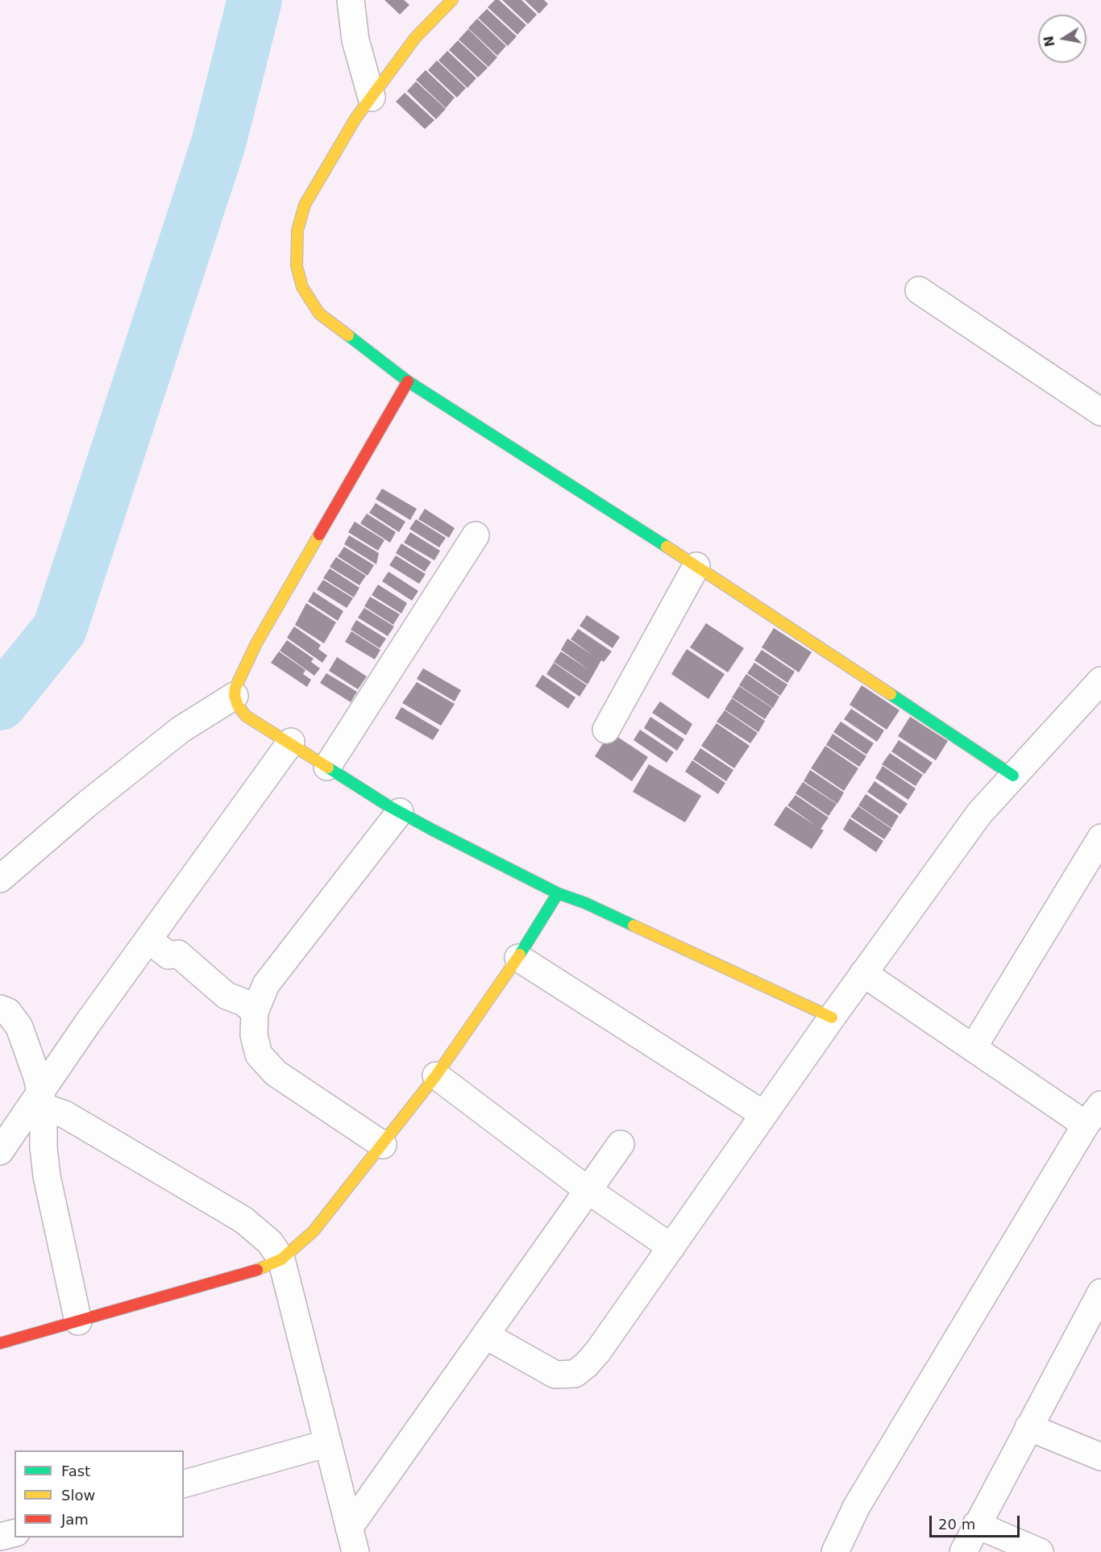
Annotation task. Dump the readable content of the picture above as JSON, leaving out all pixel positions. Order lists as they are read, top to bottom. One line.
{"legend":["Fast","Slow","Jam"],"scale_bar":"20 m","north":"left"}
